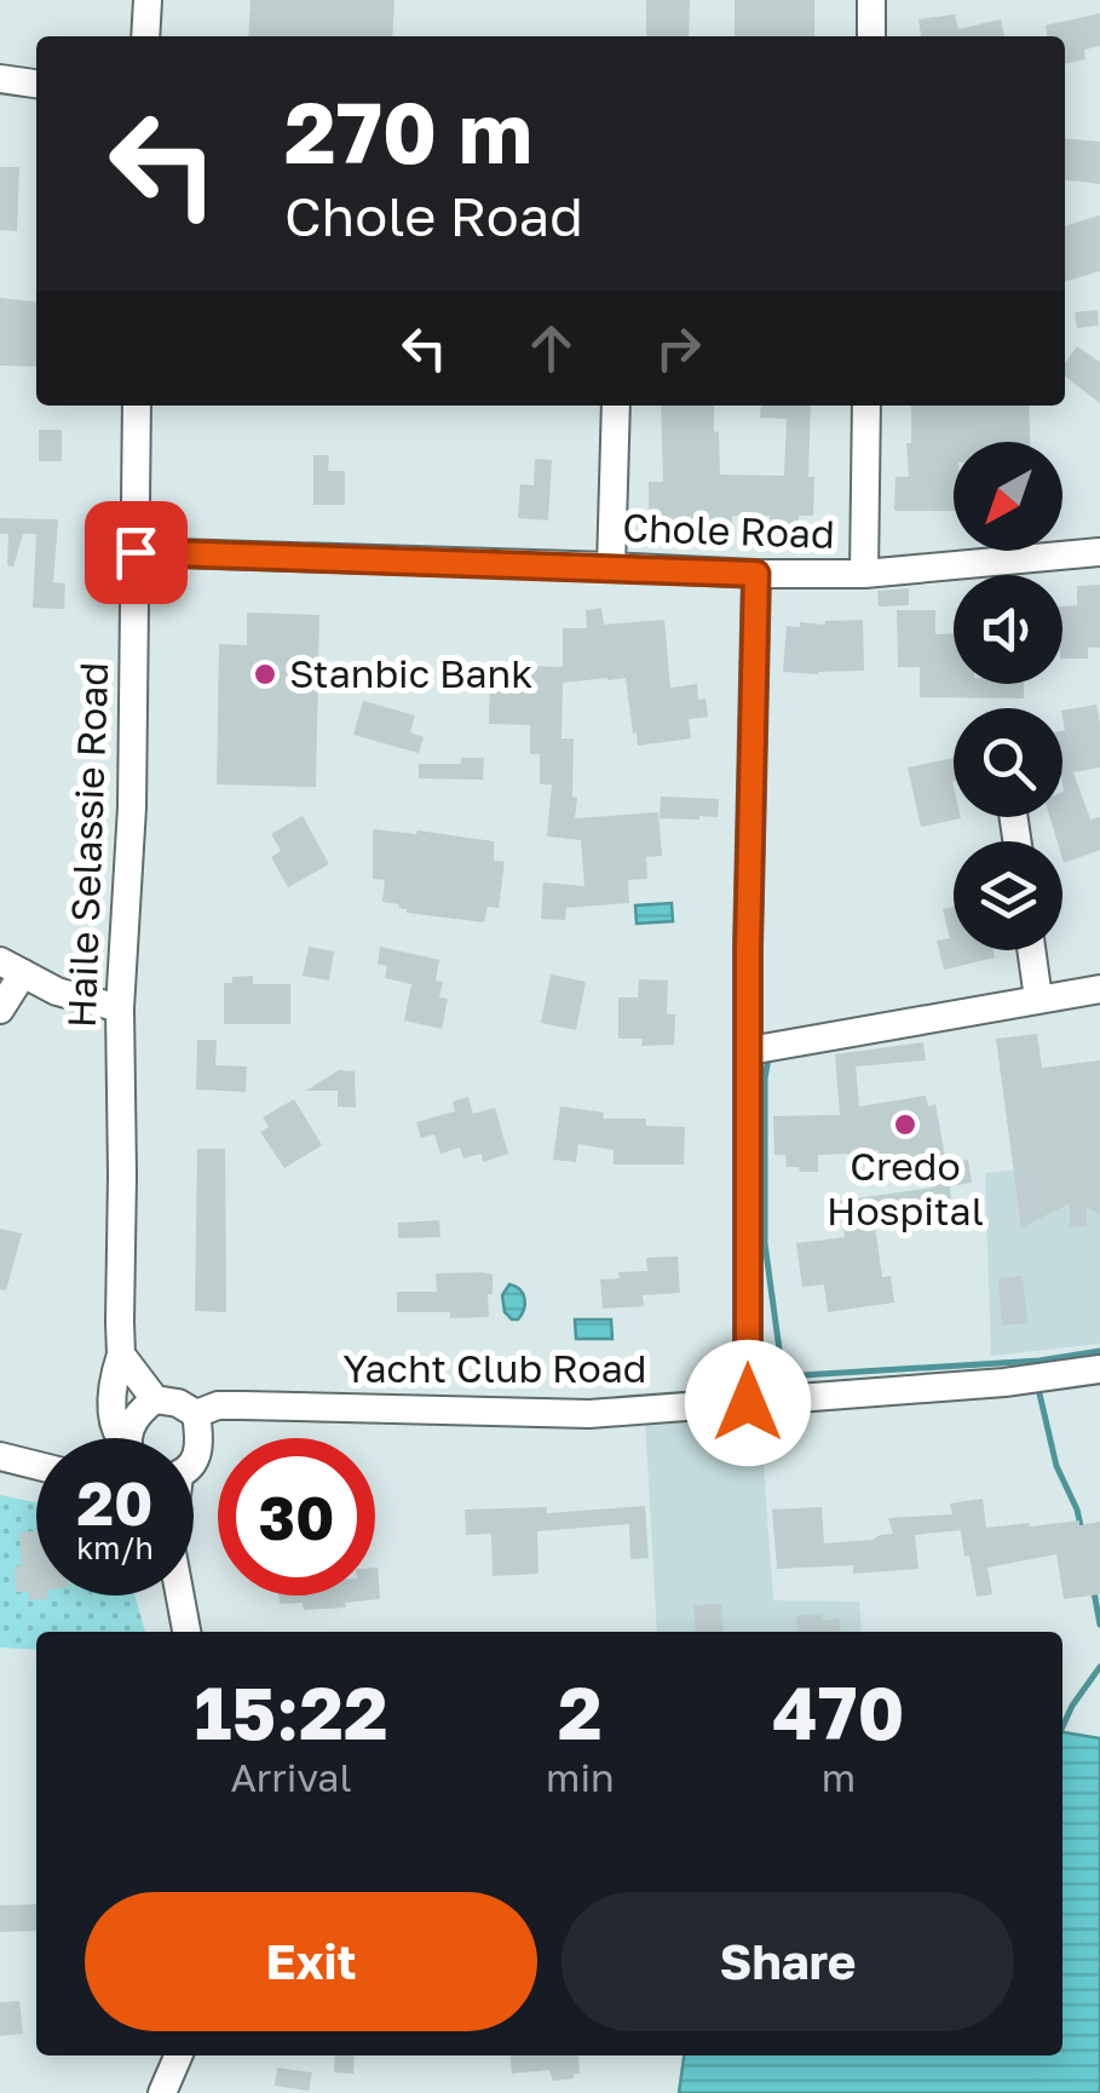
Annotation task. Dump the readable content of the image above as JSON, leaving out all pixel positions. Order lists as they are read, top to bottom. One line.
{"streets":{"street":["Chole Road","Haile Selassie Road","Yacht Club Road"]},"crossings":[["Chole Road","Haile Selassie Road"]],"places":["Stanbic Bank","Credo Hospital"],"north":"bottom left","page":{"turn":["270 m","Chole Road"],"speed":"20 km/h","limit":"30","eta":["15:22","Arrival","2","min","470","m"],"buttons":["Exit","Share"]}}
